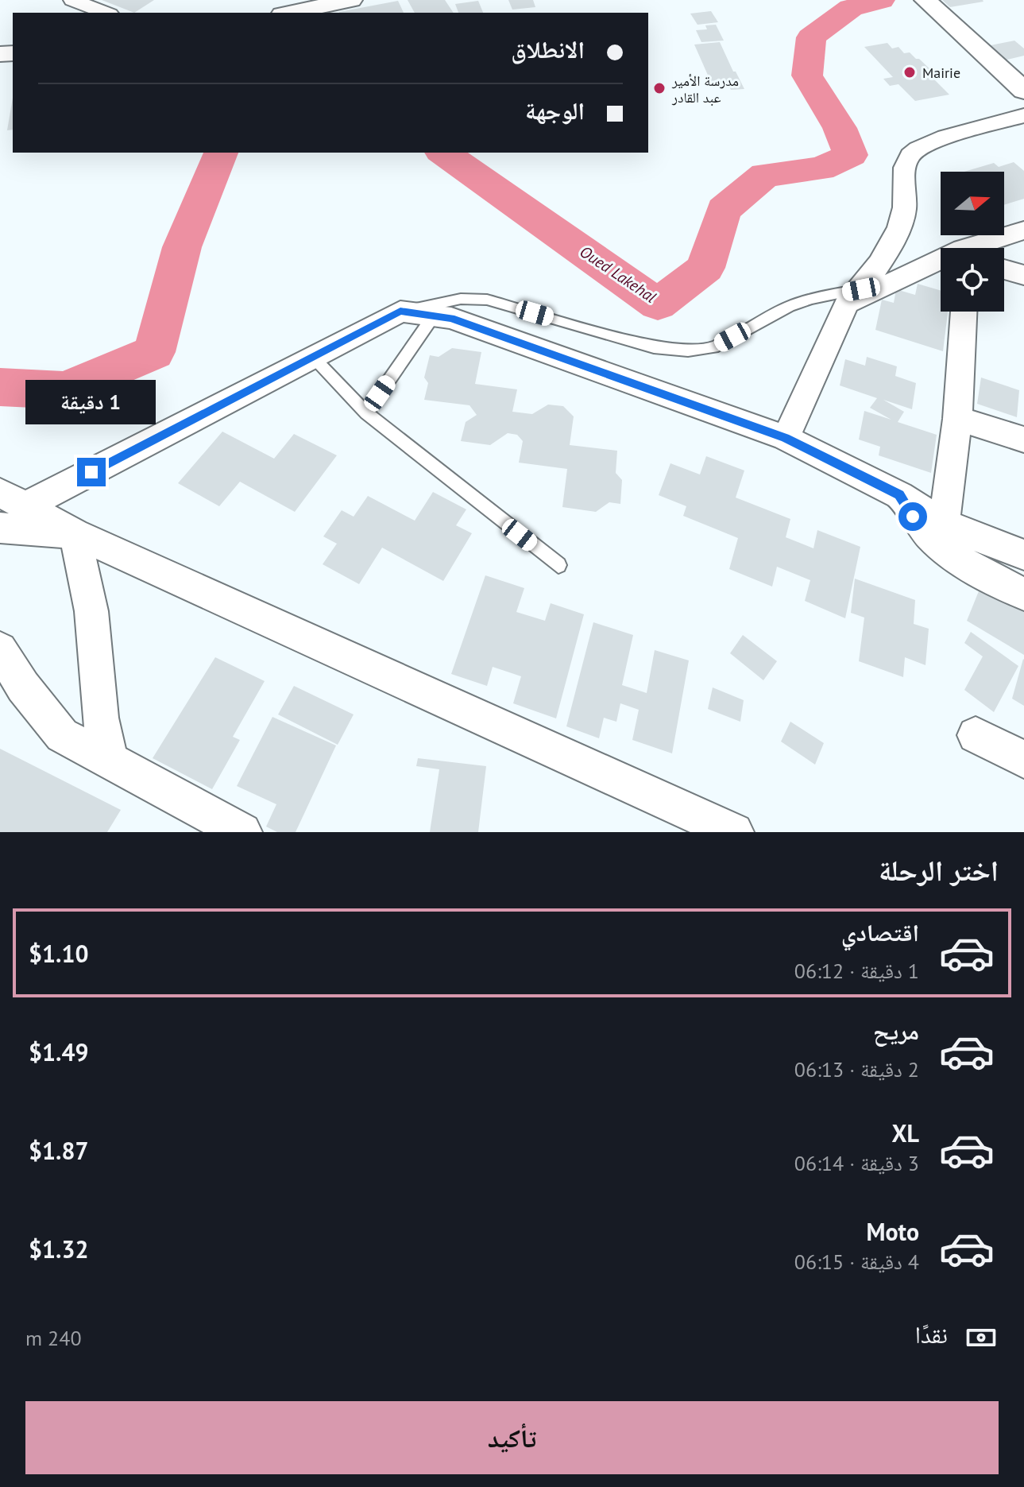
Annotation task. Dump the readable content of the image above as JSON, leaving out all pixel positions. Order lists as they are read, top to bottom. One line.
{"water":["Oued Lakehal"],"places":["Mairie","مدرسة الأمير عبد القادر"],"north":"right","page":{"banner":["الانطلاق","الوجهة"],"bubble":"1 دقيقة","heading":"اختر الرحلة","list":[{"name":"اقتصادي","note":"1 دقيقة · 06:12","value":"$1.10"},{"name":"مريح","note":"2 دقيقة · 06:13","value":"$1.49"},{"name":"XL","note":"3 دقيقة · 06:14","value":"$1.87"},{"name":"Moto","note":"4 دقيقة · 06:15","value":"$1.32"}],"pay":["نقدًا","240 m"],"buttons":"تأكيد"}}
